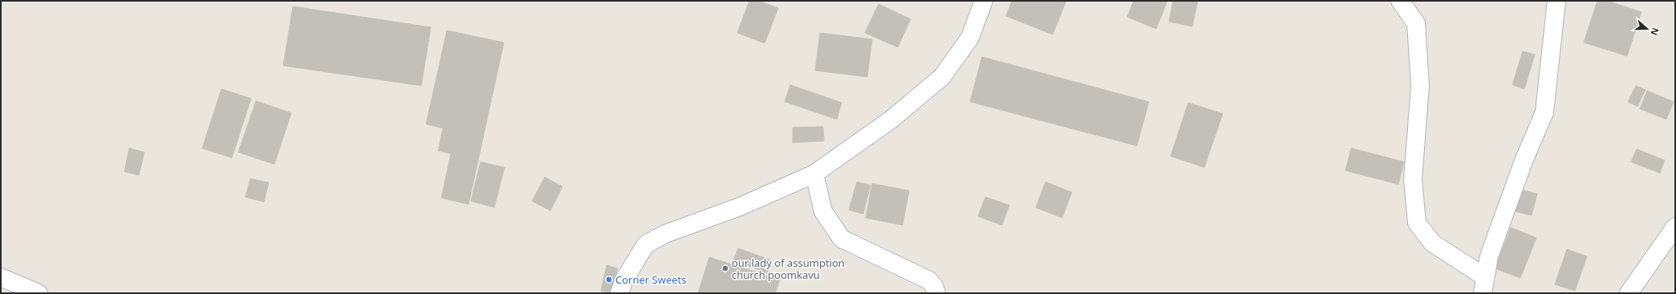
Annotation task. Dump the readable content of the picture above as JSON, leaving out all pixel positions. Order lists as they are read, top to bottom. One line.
{"places":["our lady of assumption church poomkavu","Corner Sweets"],"north":"right"}
